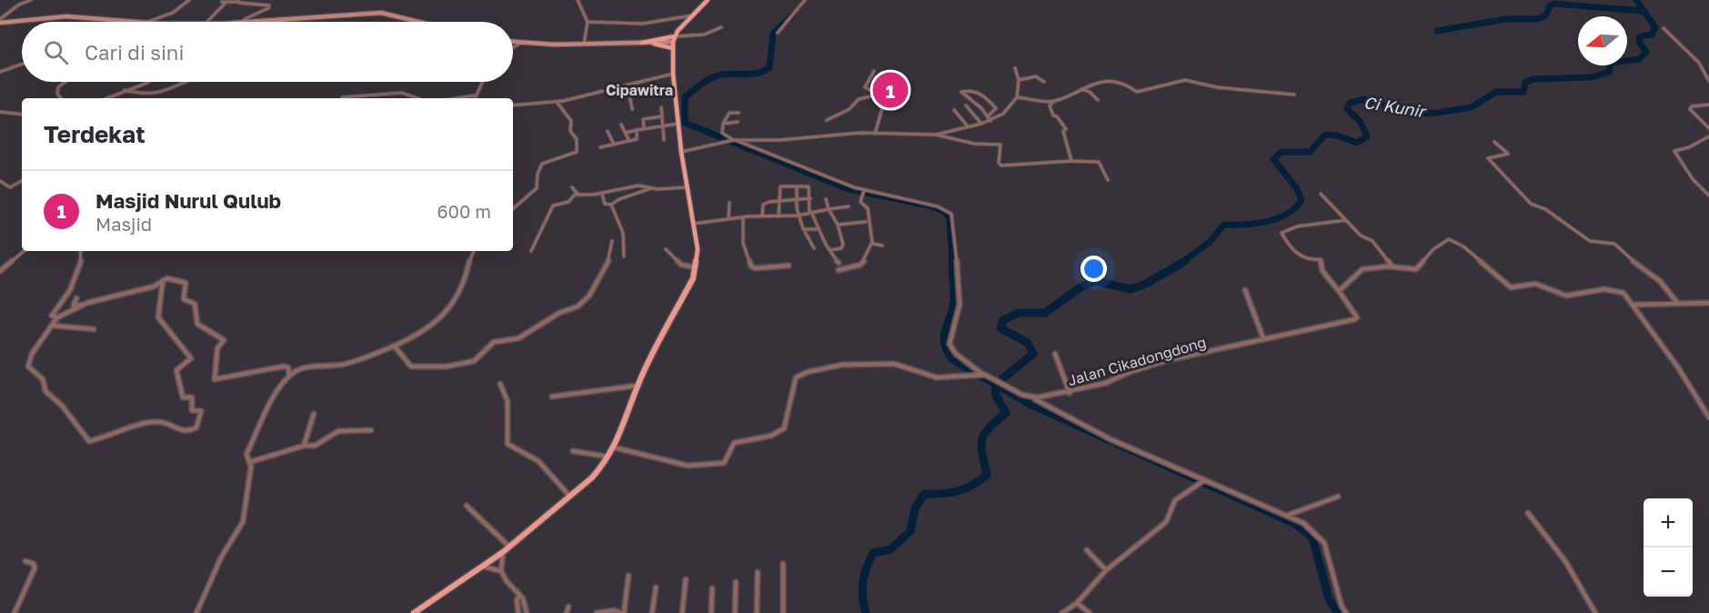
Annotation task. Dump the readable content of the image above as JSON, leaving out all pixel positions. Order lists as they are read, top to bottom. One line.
{"streets":{"street":["Jalan Cikadongdong"]},"districts":["Cipawitra"],"water":["Ci Kunir"],"north":"left","page":{"search":"Cari di sini","pins":"1","heading":"Terdekat","list":[{"mark":"1","name":"Masjid Nurul Qulub","note":"Masjid","value":"600 m"}],"map_buttons":["+","−"]}}
